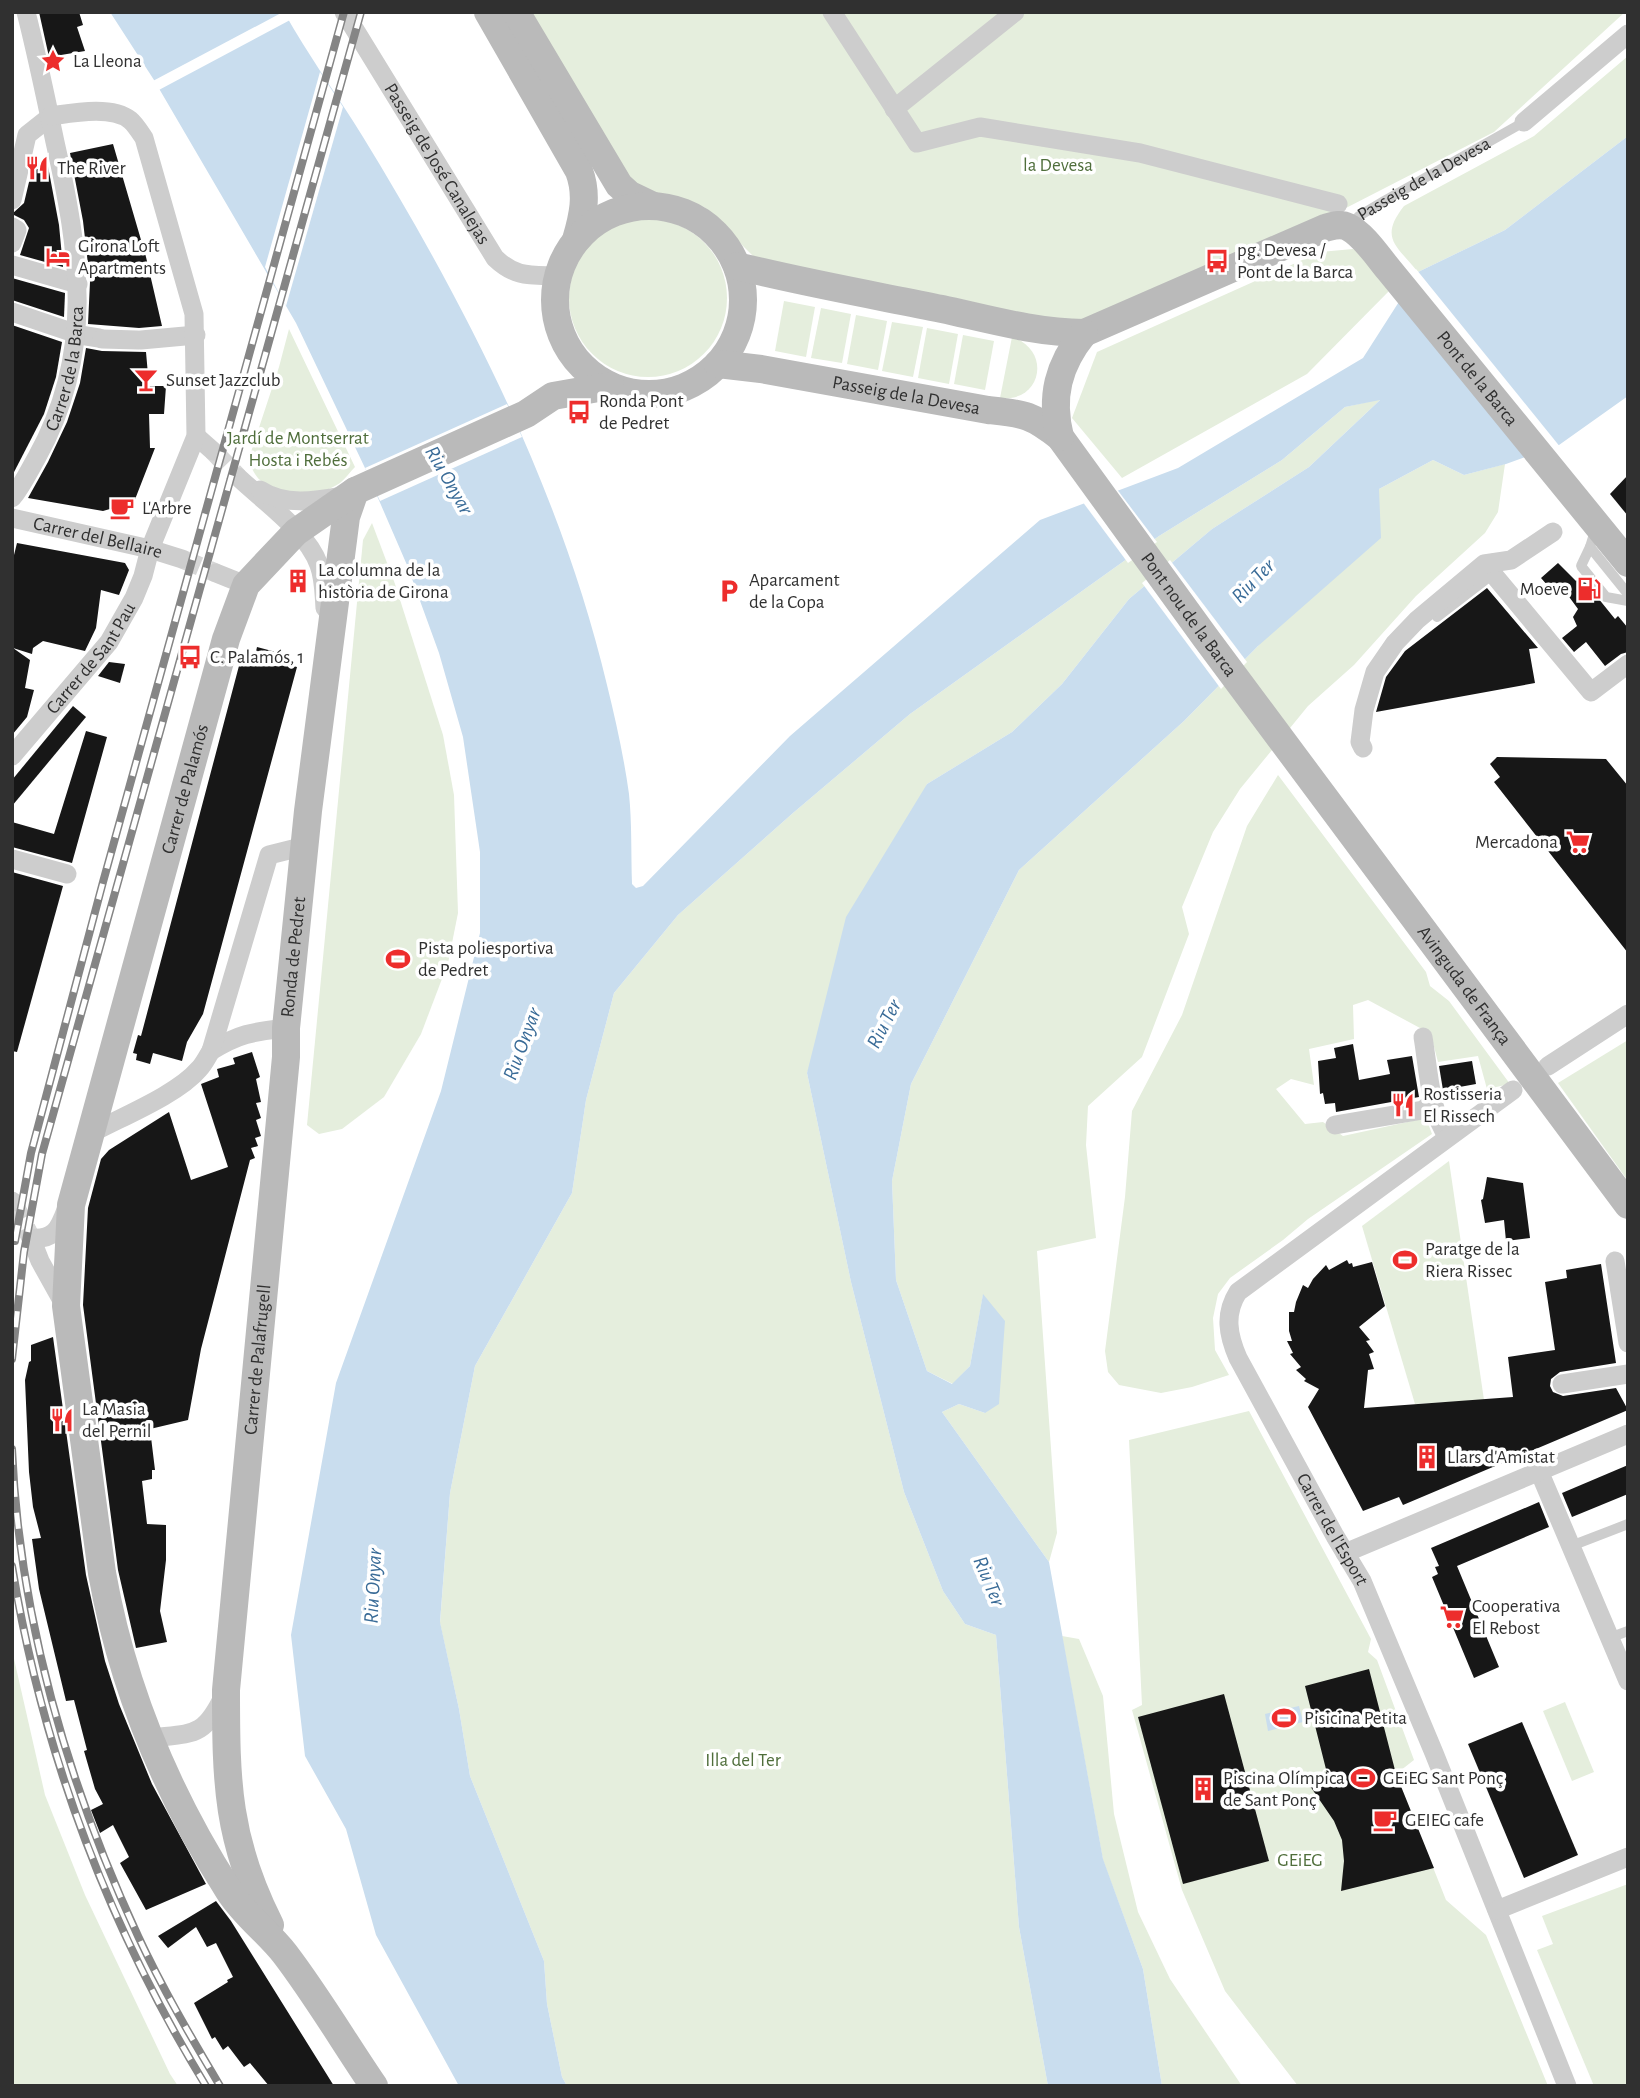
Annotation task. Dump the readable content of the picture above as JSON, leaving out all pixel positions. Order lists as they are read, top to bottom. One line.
{"streets":{"main road":["Passeig de la Devesa","Pont de la Barca","Pont nou de la Barca","Carrer de Palamós","Ronda de Pedret","Avinguda de França","Carrer de Palafrugell"],"street":["Passeig de José Canalejas","Carrer de la Barca","Carrer del Bellaire","Carrer de Sant Pau","Carrer de l'Esport"]},"crossings":[["Passeig de José Canalejas","Passeig de la Devesa"],["Passeig de la Devesa","Pont de la Barca"],["Passeig de la Devesa","Pont nou de la Barca"],["Carrer del Bellaire","Carrer de Sant Pau"],["Pont nou de la Barca","Avinguda de França"],["Carrer de Palamós","Ronda de Pedret"],["Carrer de Palamós","Carrer de Palafrugell"],["Ronda de Pedret","Carrer de Palafrugell"]],"water":["Riu Onyar","Riu Ter"],"parks":["la Devesa","Jardí de Montserrat Hosta i Rebés","Illa del Ter","GEiEG"],"places":{"place":["La Lleona"],"restaurant":["The River","Rostisseria El Rissech","La Masia del Pernil"],"hotel":["Girona Loft Apartments"],"bus stop":["pg. Devesa / Pont de la Barca","Ronda Pont de Pedret","C. Palamós, 1"],"bar":["Sunset Jazzclub"],"cafe":["L'Arbre","GEIEG cafe"],"building":["La columna de la història de Girona","Llars d'Amistat","Piscina Olímpica de Sant Ponç"],"fuel station":["Moeve"],"parking":["Aparcament de la Copa"],"supermarket":["Mercadona","Cooperativa El Rebost"],"sports":["Pista poliesportiva de Pedret","Paratge de la Riera Rissec","Pisicina Petita","GEiEG Sant Ponç"]}}
